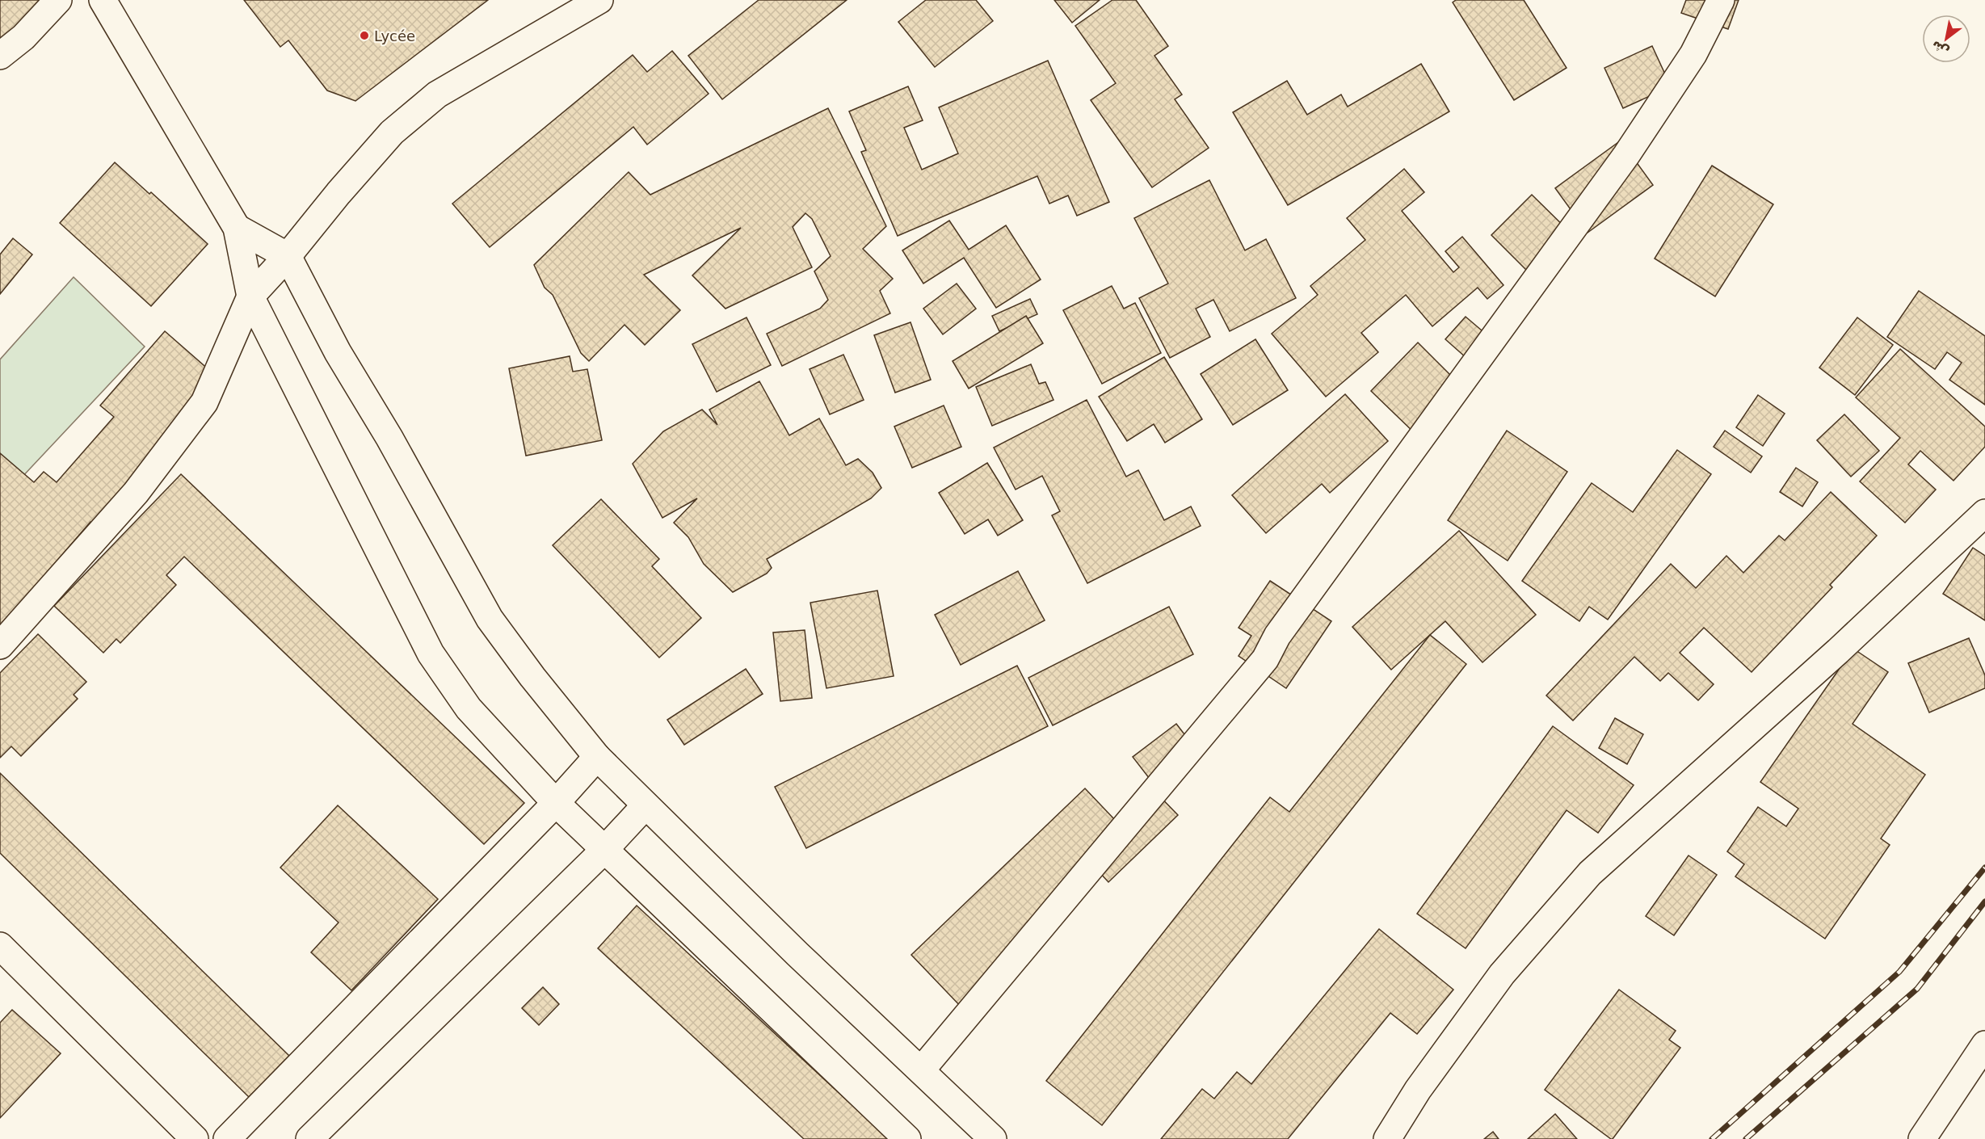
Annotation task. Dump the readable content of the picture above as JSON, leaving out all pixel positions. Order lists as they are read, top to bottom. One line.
{"places":["Lycée"],"north":"bottom left"}
